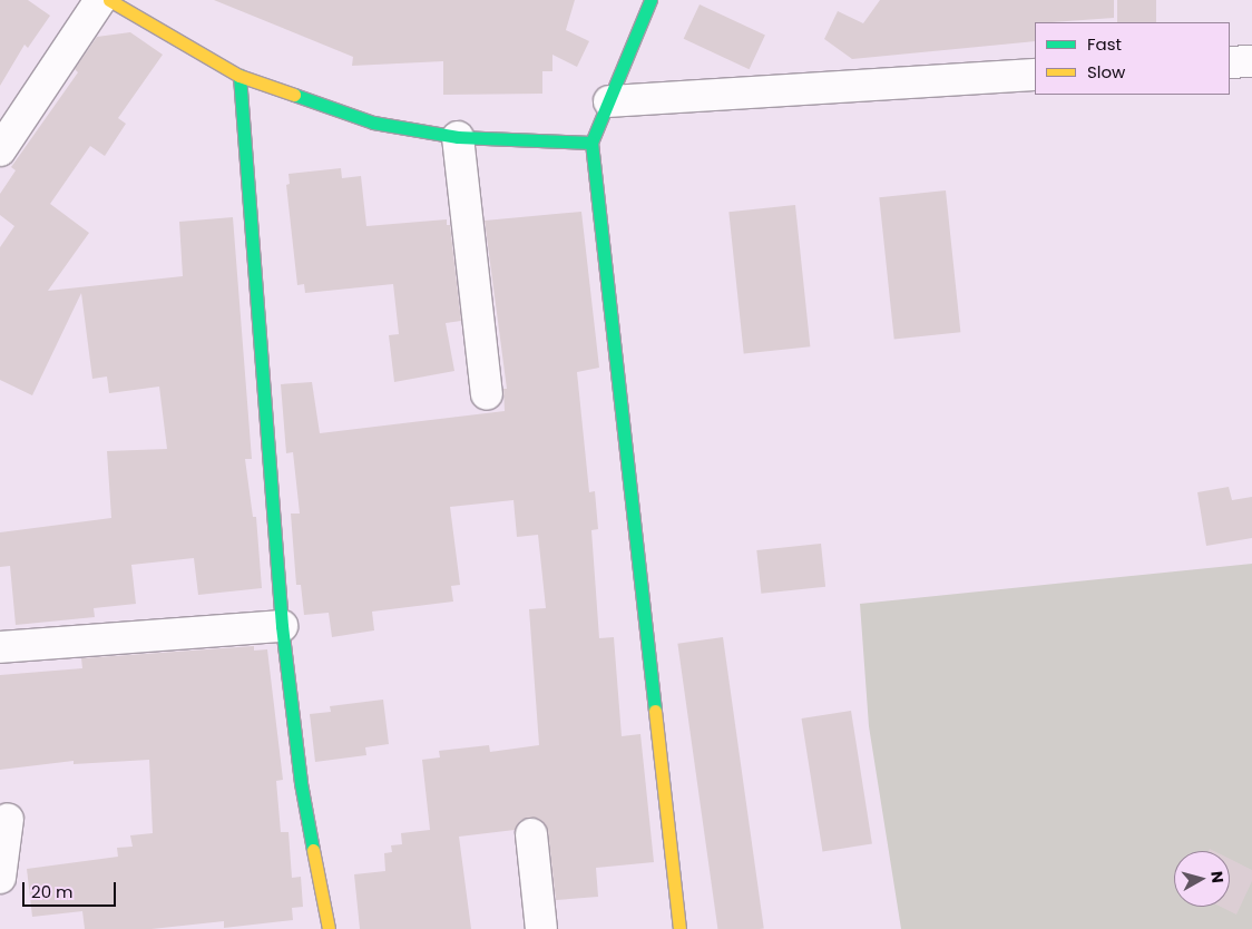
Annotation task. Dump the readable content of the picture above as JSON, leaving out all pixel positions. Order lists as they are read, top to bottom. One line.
{"legend":["Fast","Slow"],"scale_bar":"20 m","north":"right"}
